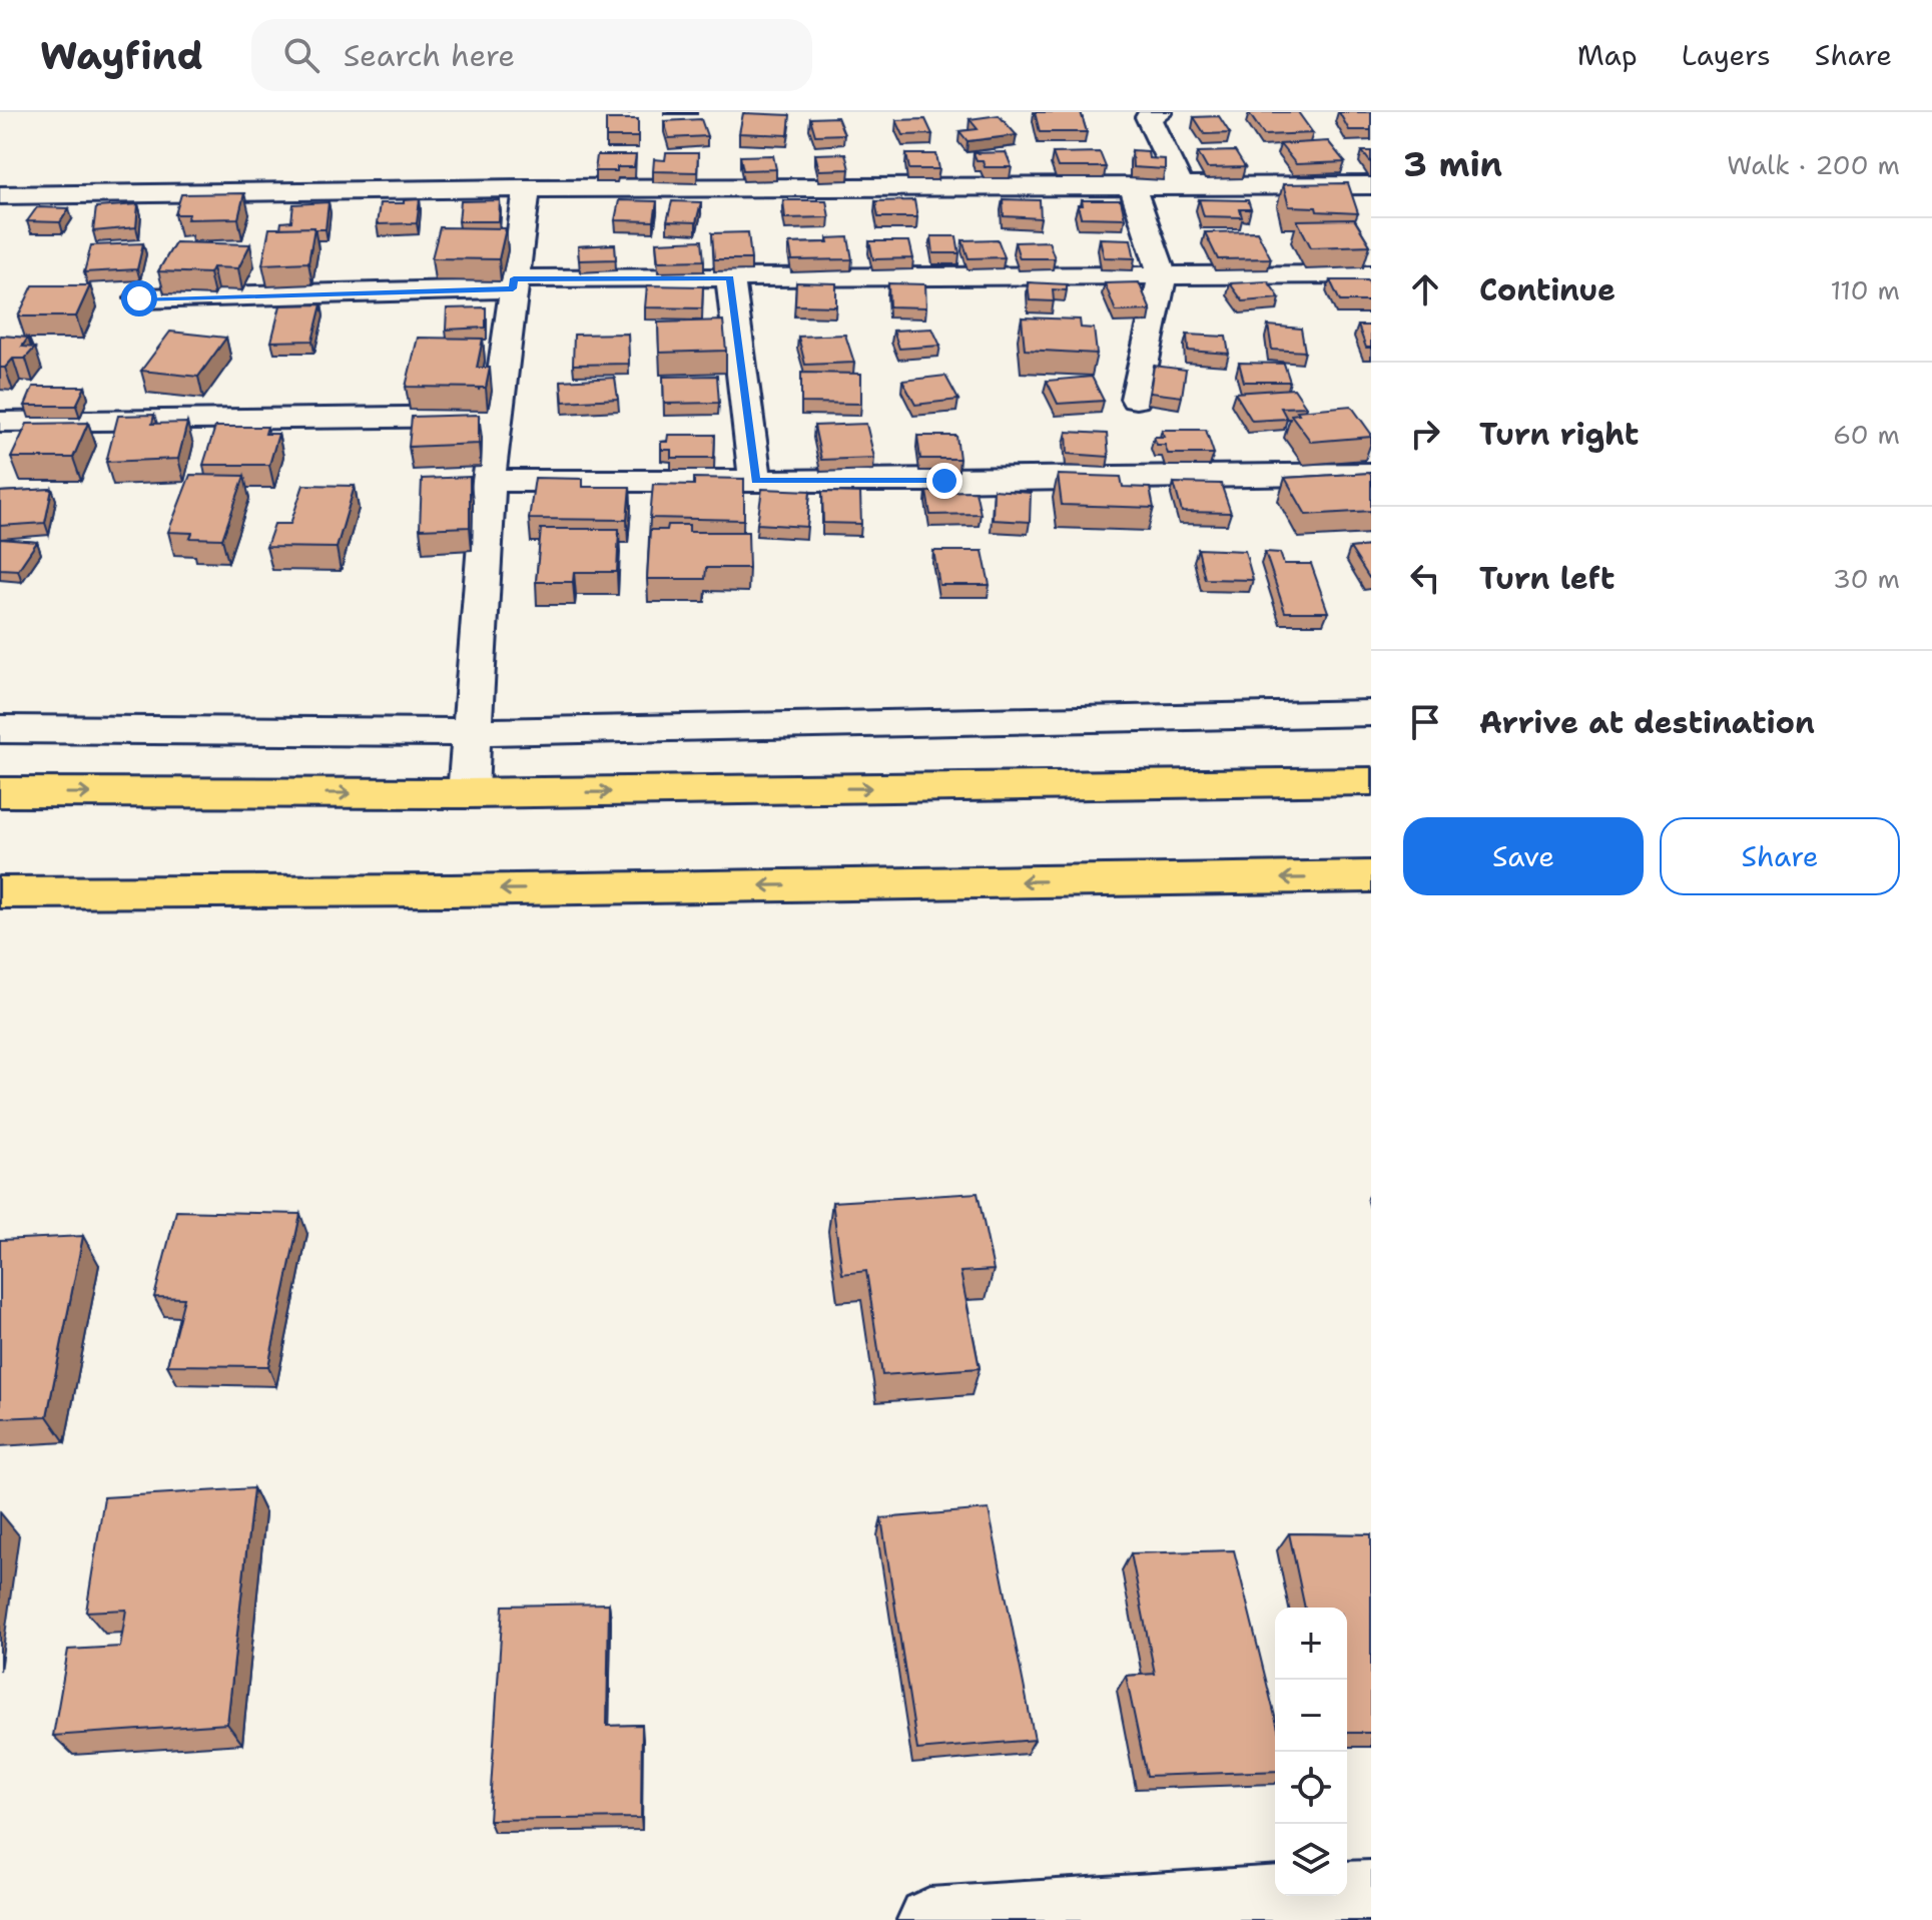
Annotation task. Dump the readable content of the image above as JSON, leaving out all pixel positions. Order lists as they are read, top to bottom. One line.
{"page":{"header":"Wayfind","search":"Search here","nav":["Map","Layers","Share"],"heading":["3 min","Walk · 200 m"],"list":[["Continue","110 m"],["Turn right","60 m"],["Turn left","30 m"],"Arrive at destination"],"buttons":["Save","Share"],"map_buttons":["+","−"]}}
